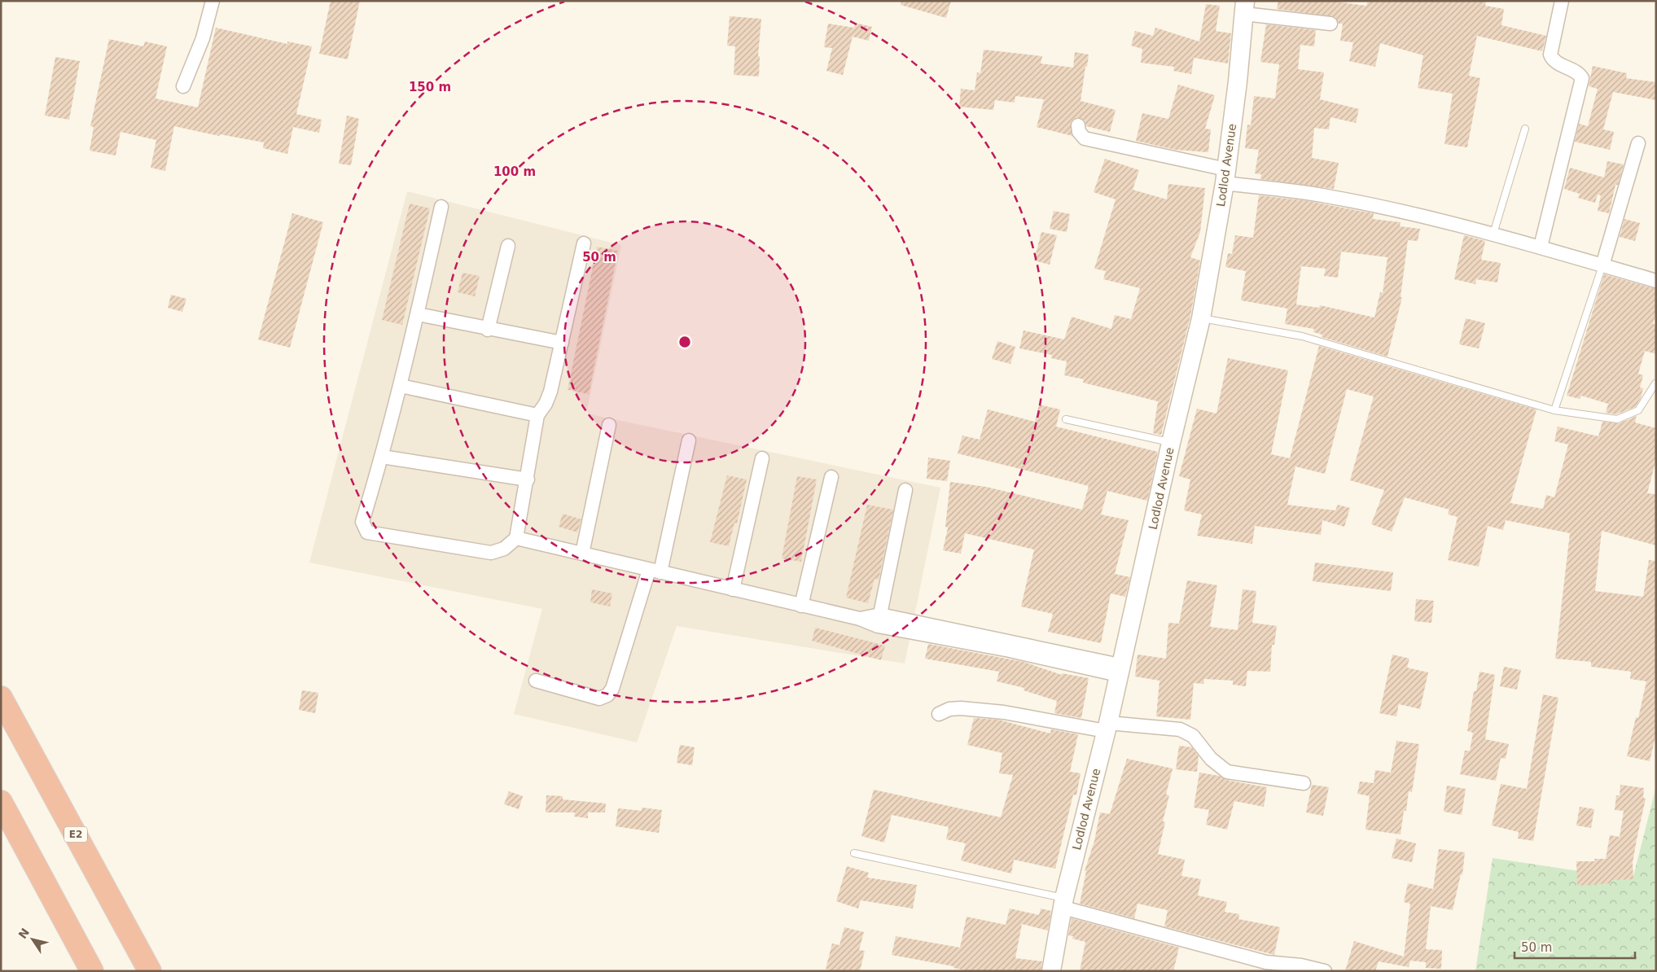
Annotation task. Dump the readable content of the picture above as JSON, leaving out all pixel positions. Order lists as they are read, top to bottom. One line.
{"streets":{"highway":["E2"],"main road":["Lodlod Avenue"]},"scale_bar":"50 m","north":"top left","rings":["150 m","100 m","50 m"]}
